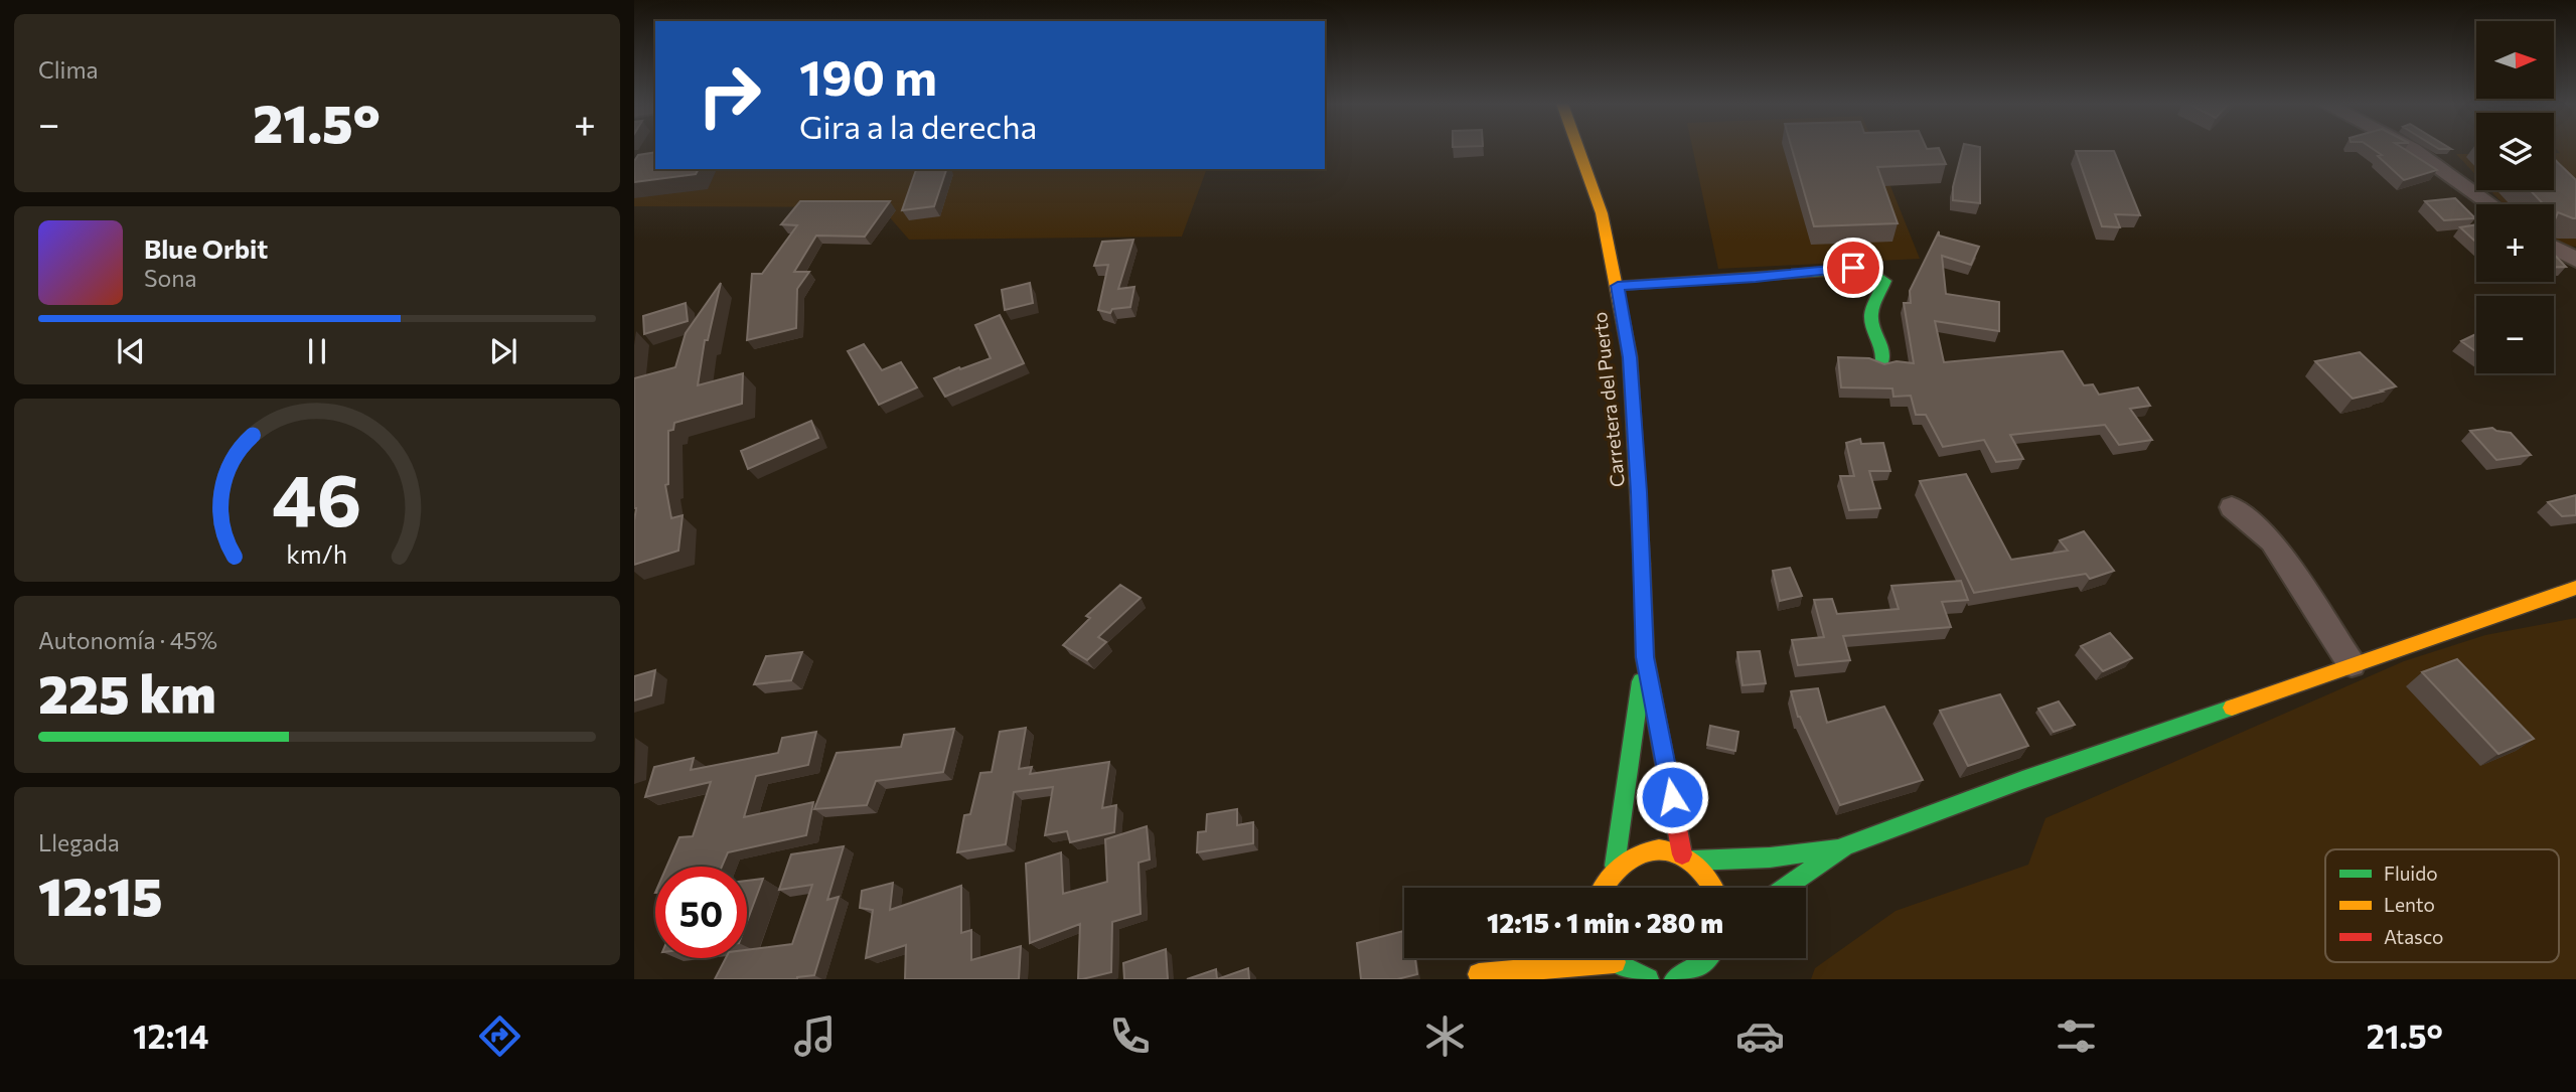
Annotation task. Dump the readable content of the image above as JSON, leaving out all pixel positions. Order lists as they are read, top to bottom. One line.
{"streets":{"main road":["Carretera del Puerto"]},"legend":["Fluido","Lento","Atasco"],"north":"right","page":{"tile":["Clima",["Autonomía · 45%","225 km"],["Llegada","12:15"]],"map_buttons":["+","−"],"turn":["190 m","Gira a la derecha"],"heat":["−","21.5°","+"],"song":["Blue Orbit","Sona"],"limit":"50","trip":"12:15 · 1 min · 280 m","tabs":["12:14","21.5°"],"gauge":["46","km/h"]}}
